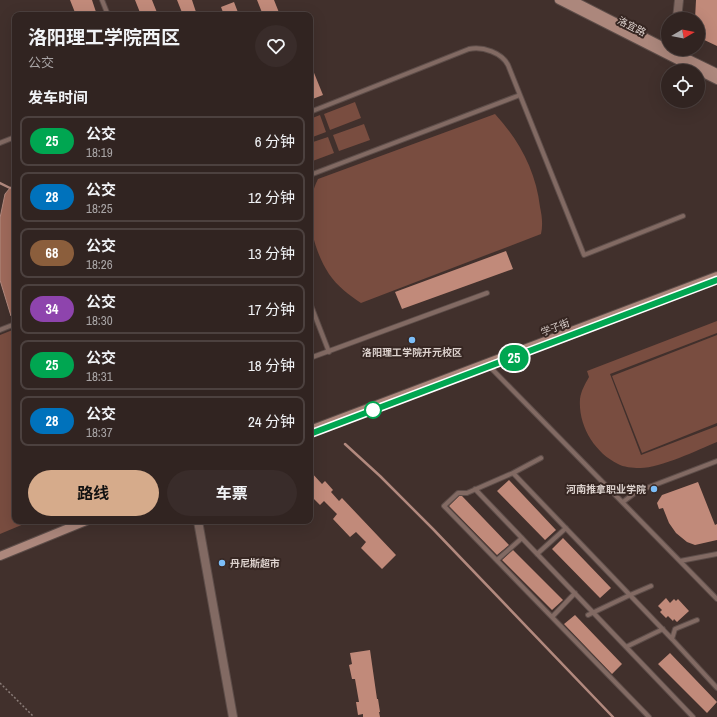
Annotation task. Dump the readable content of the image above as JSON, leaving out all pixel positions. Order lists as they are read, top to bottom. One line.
{"streets":{"street":["洛宜路","学子街"]},"places":["洛阳理工学院开元校区","河南推拿职业学院","丹尼斯超市"],"lines":["bus line 25"],"north":"right","page":{"on_map":"25","heading":[["洛阳理工学院西区","公交"],"发车时间"],"list":[{"mark":"25","name":"公交","note":"18:19","value":"6 分钟"},{"mark":"28","name":"公交","note":"18:25","value":"12 分钟"},{"mark":"68","name":"公交","note":"18:26","value":"13 分钟"},{"mark":"34","name":"公交","note":"18:30","value":"17 分钟"},{"mark":"25","name":"公交","note":"18:31","value":"18 分钟"},{"mark":"28","name":"公交","note":"18:37","value":"24 分钟"}],"buttons":["路线","车票"]}}
